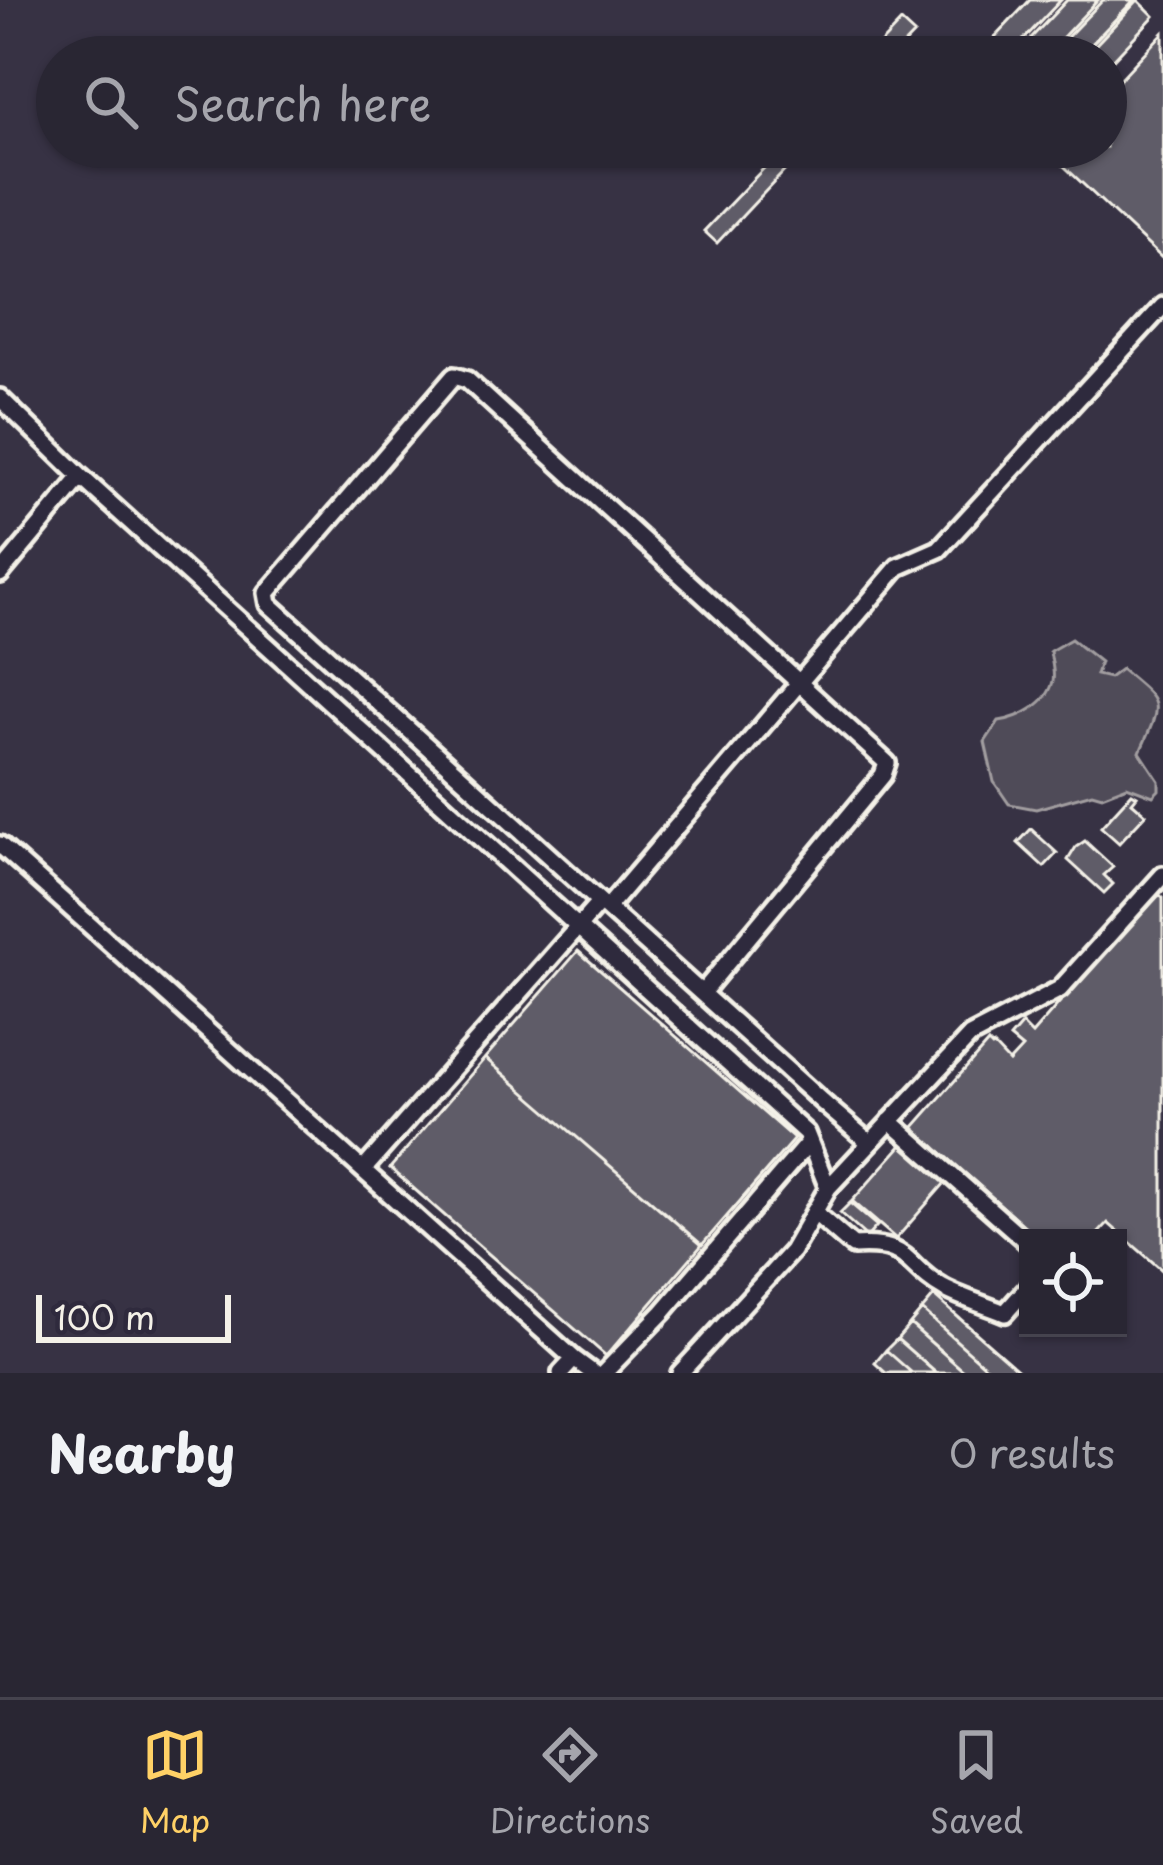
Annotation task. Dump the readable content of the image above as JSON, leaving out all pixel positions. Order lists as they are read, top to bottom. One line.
{"scale_bar":"100 m","page":{"search":"Search here","scale":"100 m","heading":["Nearby","0 results"],"nav":["Map","Directions","Saved"]}}
